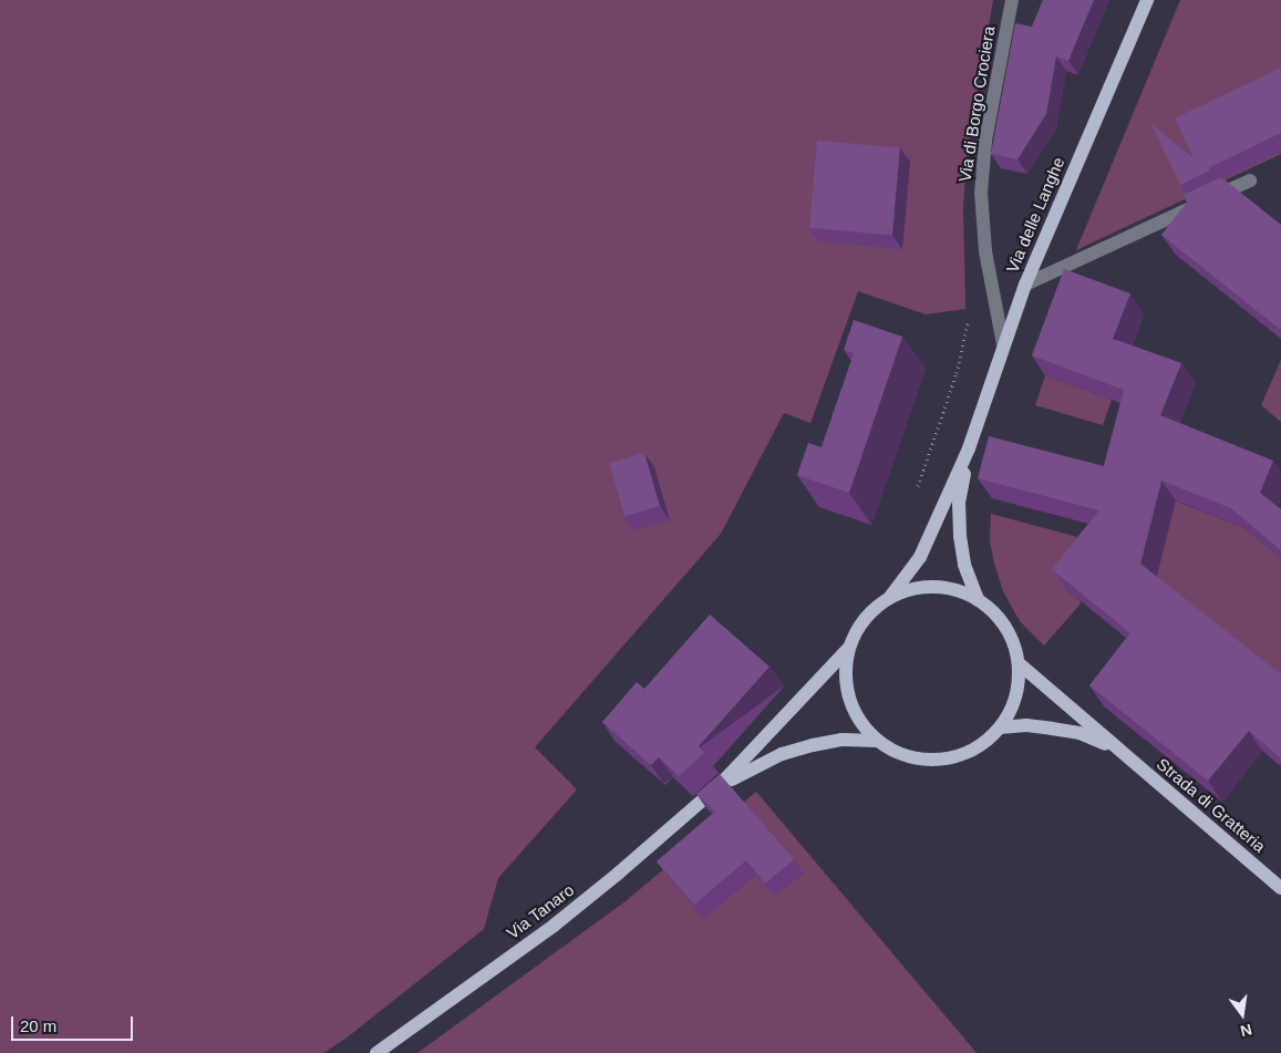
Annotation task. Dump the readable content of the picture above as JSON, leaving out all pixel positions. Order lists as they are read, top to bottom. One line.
{"streets":{"main road":["Via delle Langhe","Strada di Gratteria","Via Tanaro"],"street":["Via di Borgo Crociera"]},"crossings":[["Via di Borgo Crociera","Via delle Langhe"],["Via delle Langhe","Strada di Gratteria"],["Via delle Langhe","Via Tanaro"],["Strada di Gratteria","Via Tanaro"]],"scale_bar":"20 m","north":"bottom"}
